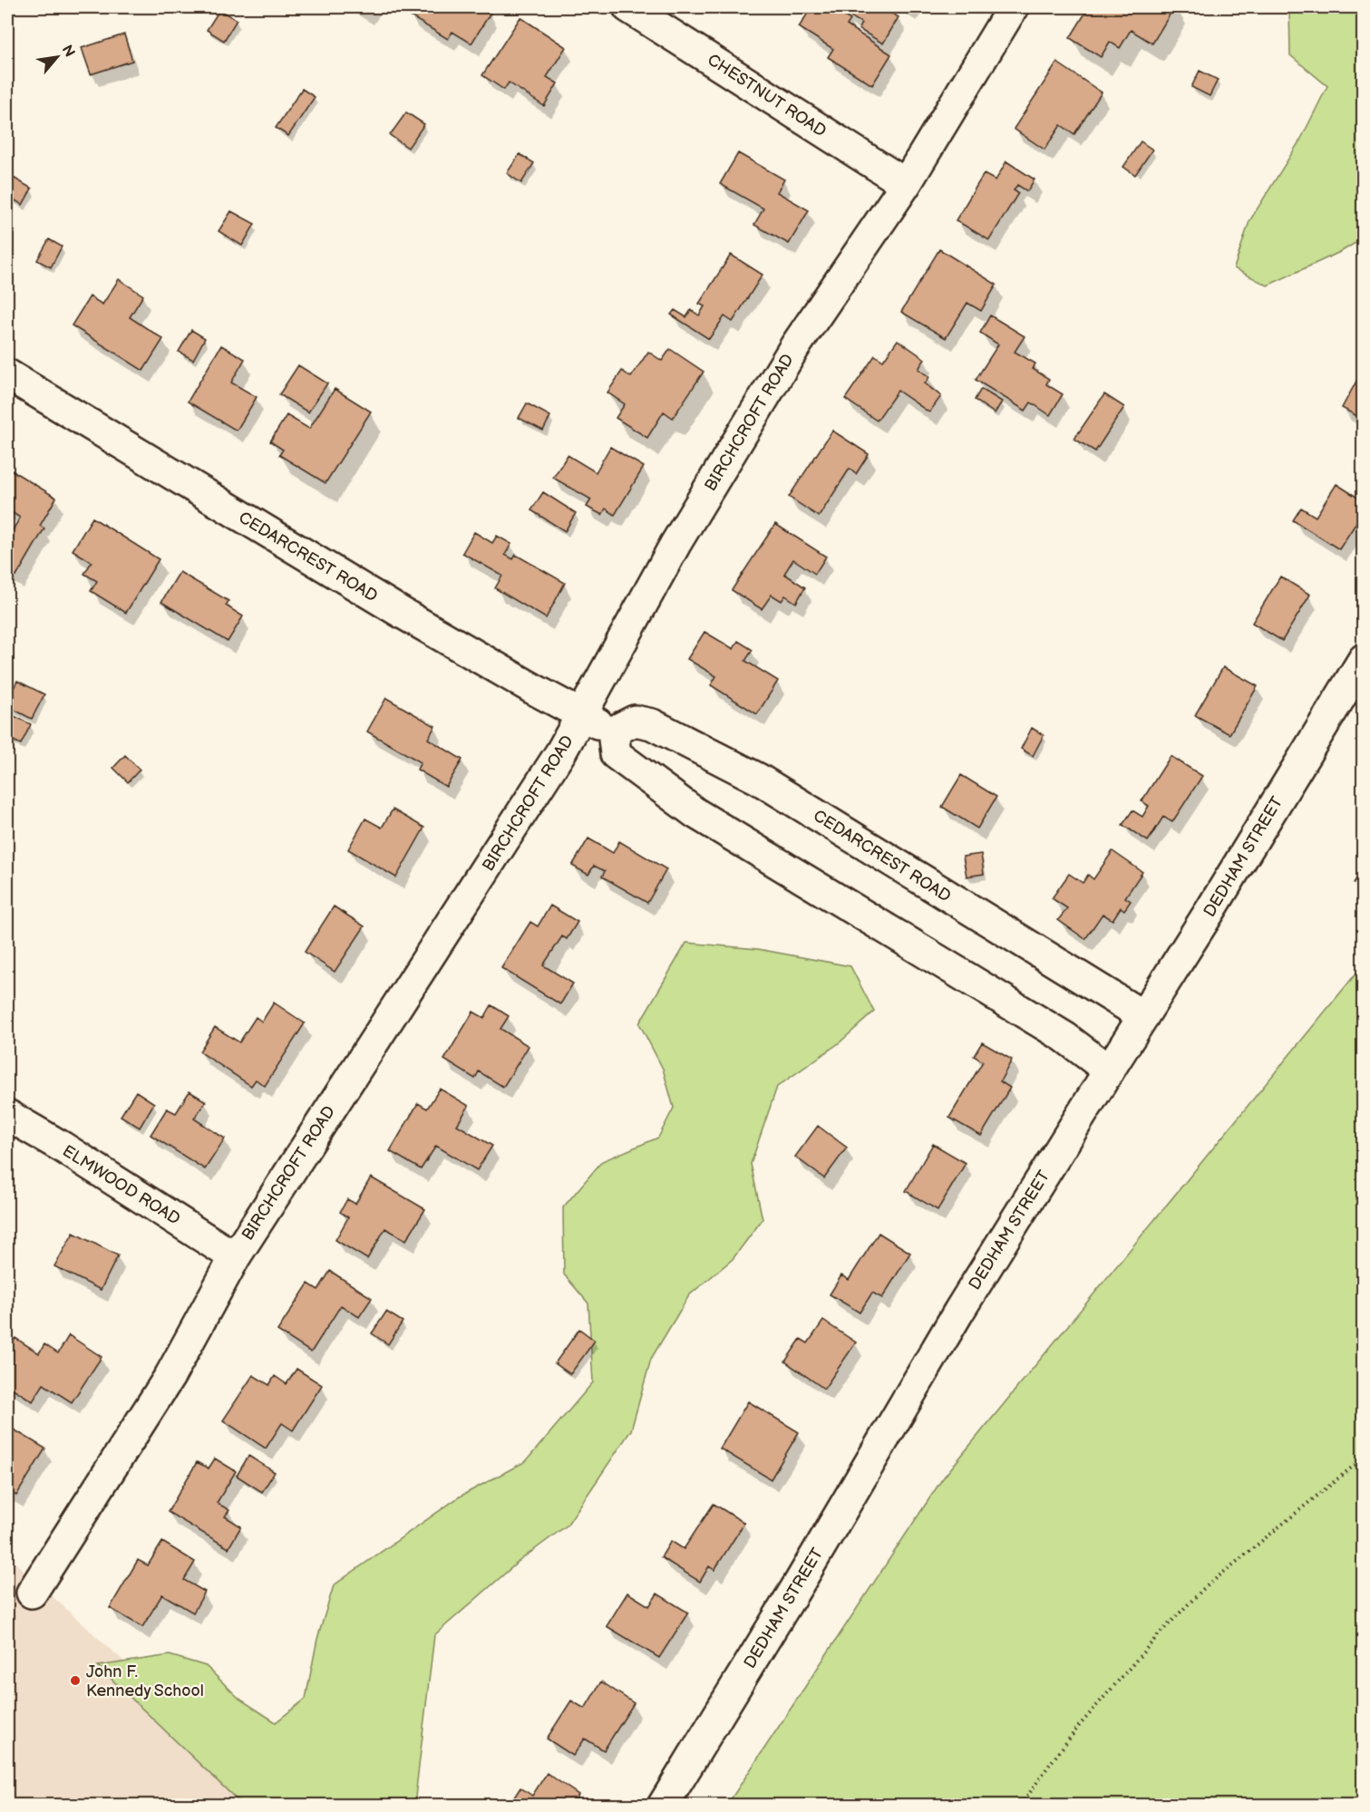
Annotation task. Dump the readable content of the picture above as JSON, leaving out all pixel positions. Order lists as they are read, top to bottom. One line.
{"streets":{"street":["CHESTNUT ROAD","BIRCHCROFT ROAD","CEDARCREST ROAD","DEDHAM STREET","ELMWOOD ROAD"]},"crossings":[["CHESTNUT ROAD","BIRCHCROFT ROAD"],["BIRCHCROFT ROAD","CEDARCREST ROAD"],["BIRCHCROFT ROAD","ELMWOOD ROAD"],["CEDARCREST ROAD","DEDHAM STREET"]],"places":["John F. Kennedy School"],"north":"top right"}
